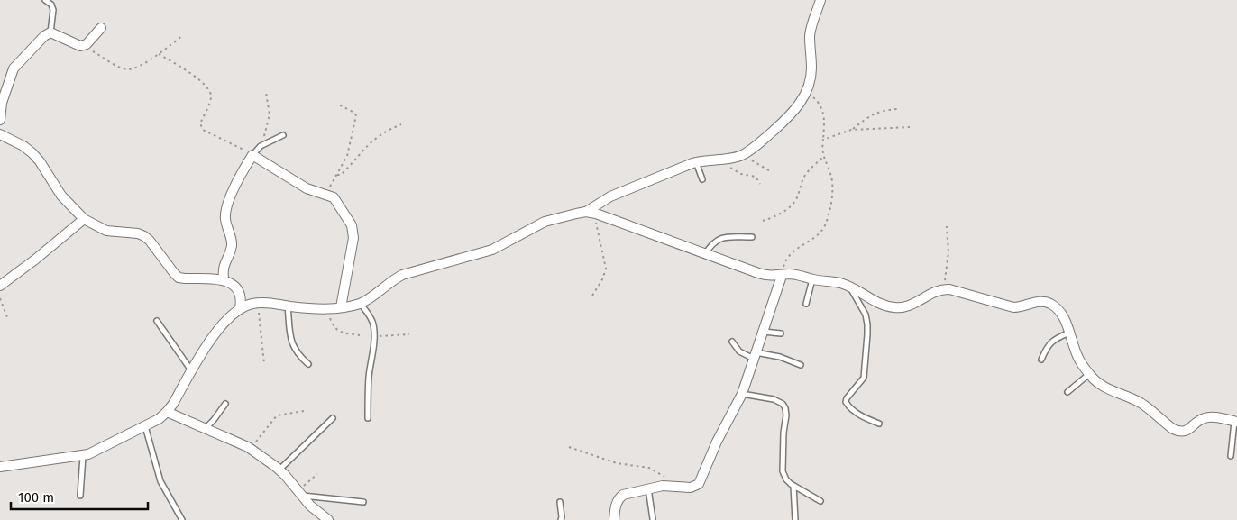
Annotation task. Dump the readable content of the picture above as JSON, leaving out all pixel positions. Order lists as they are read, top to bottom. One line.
{"scale_bar":"100 m"}
